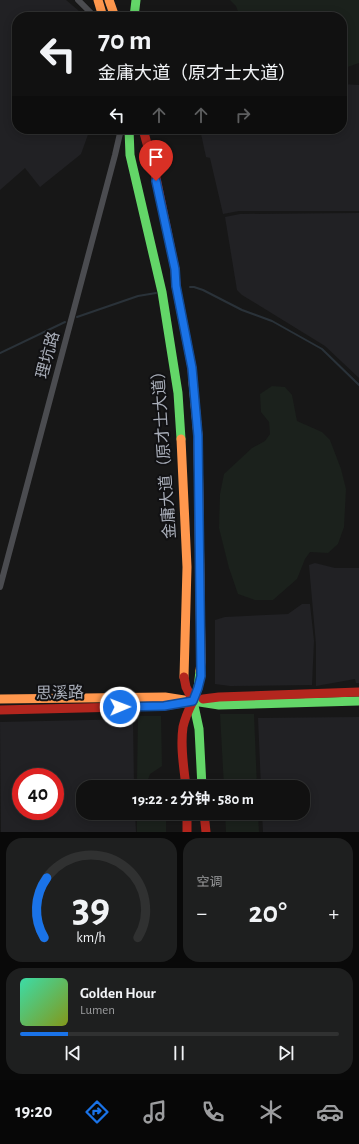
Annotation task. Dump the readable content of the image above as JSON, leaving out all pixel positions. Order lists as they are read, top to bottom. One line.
{"streets":{"main road":["金庸大道（原才士大道）","思溪路"],"street":["理坑路"]},"crossings":[["金庸大道（原才士大道）","思溪路"]],"page":{"turn":["70 m","金庸大道（原才士大道）"],"limit":"40","trip":"19:22 · 2 分钟 · 580 m","tile":"空调","heat":["−","20°","+"],"song":["Golden Hour","Lumen"],"tabs":"19:20","gauge":["39","km/h"]}}
